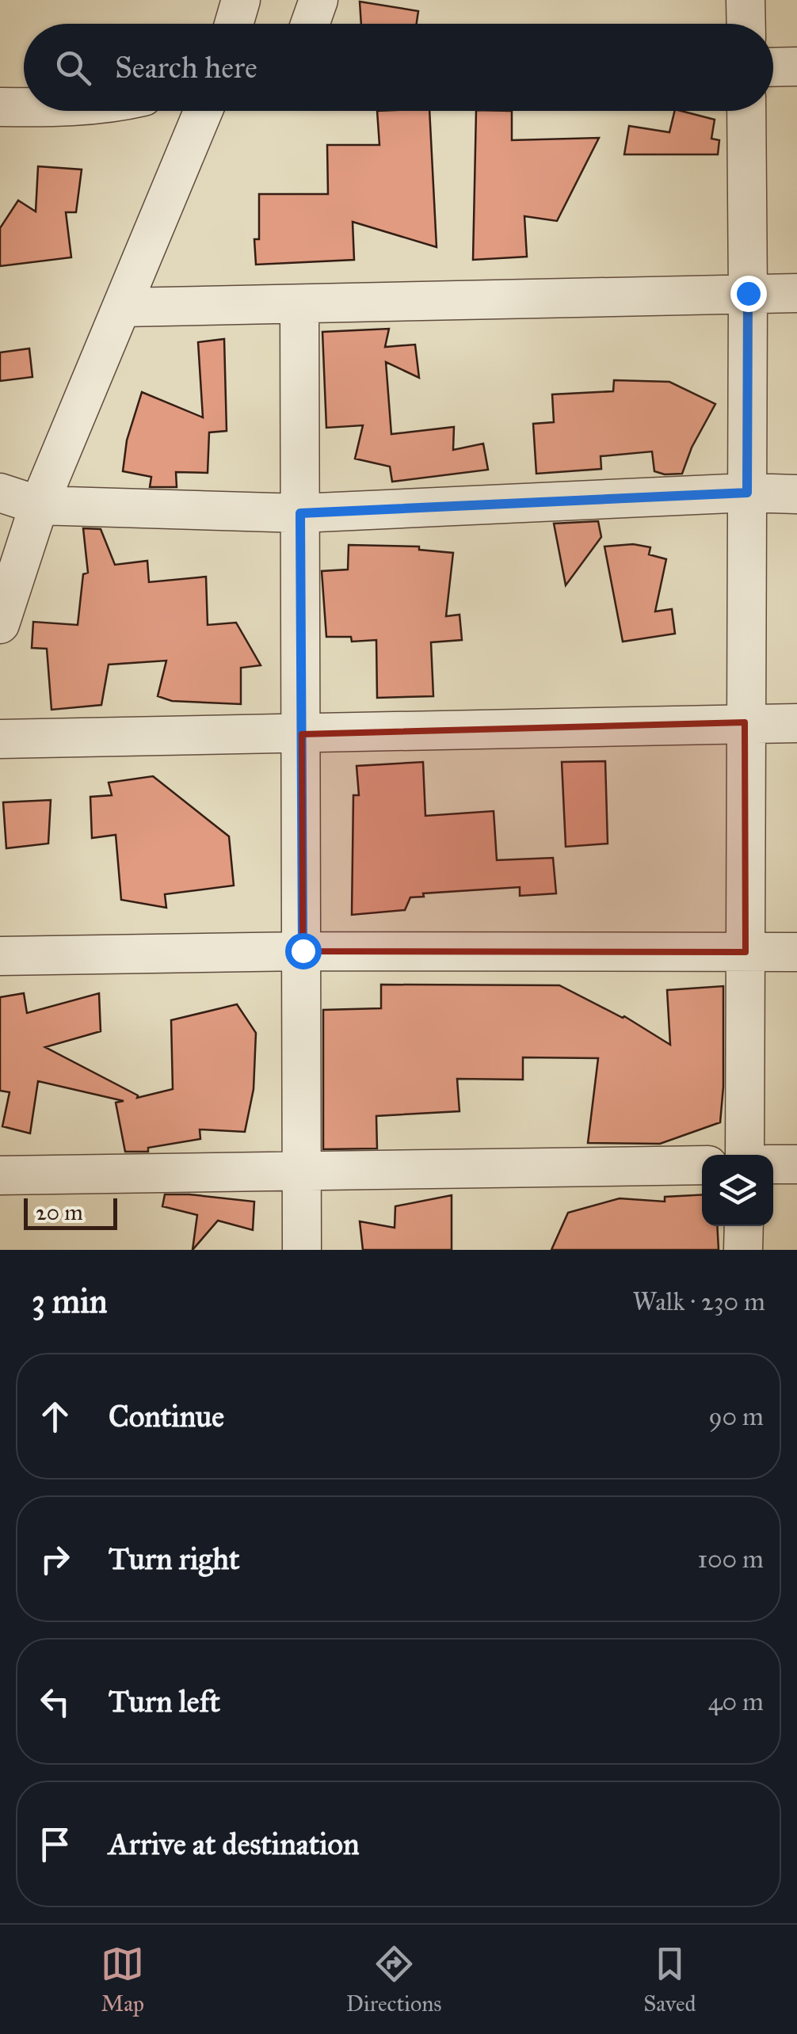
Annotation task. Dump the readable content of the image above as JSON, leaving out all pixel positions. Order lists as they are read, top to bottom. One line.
{"scale_bar":"20 m","page":{"search":"Search here","scale":"20 m","heading":["3 min","Walk · 230 m"],"list":[["Continue","90 m"],["Turn right","100 m"],["Turn left","40 m"],"Arrive at destination"],"nav":["Map","Directions","Saved"]}}
